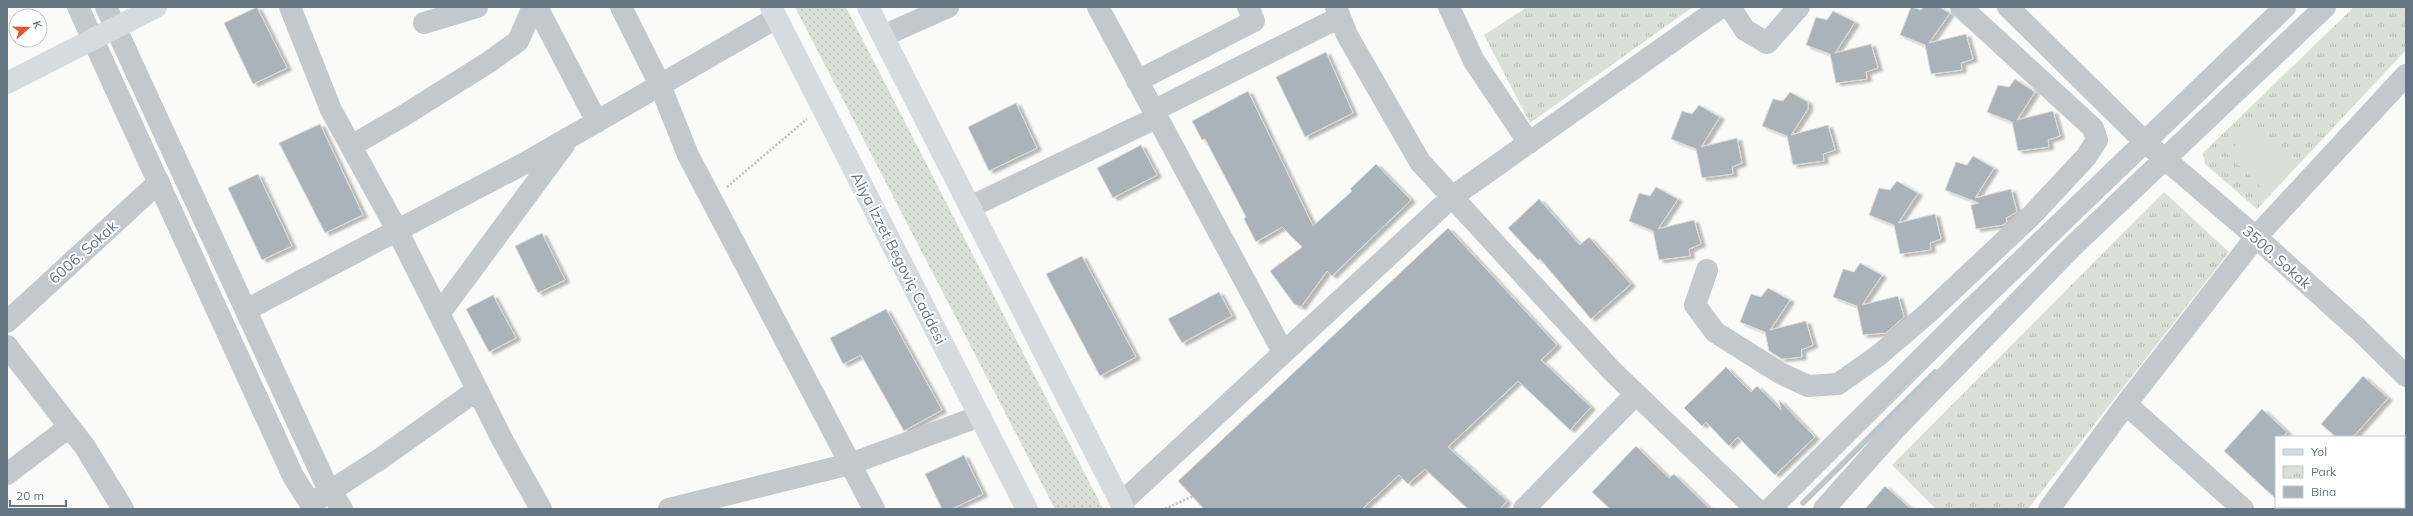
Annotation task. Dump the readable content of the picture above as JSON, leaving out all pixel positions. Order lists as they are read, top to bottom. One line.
{"streets":{"main road":["Aliya İzzet Begoviç Caddesi"],"street":["6006. Sokak","3500. Sokak"]},"legend":["Yol","Park","Bina"],"scale_bar":"20 m","north":"right"}
